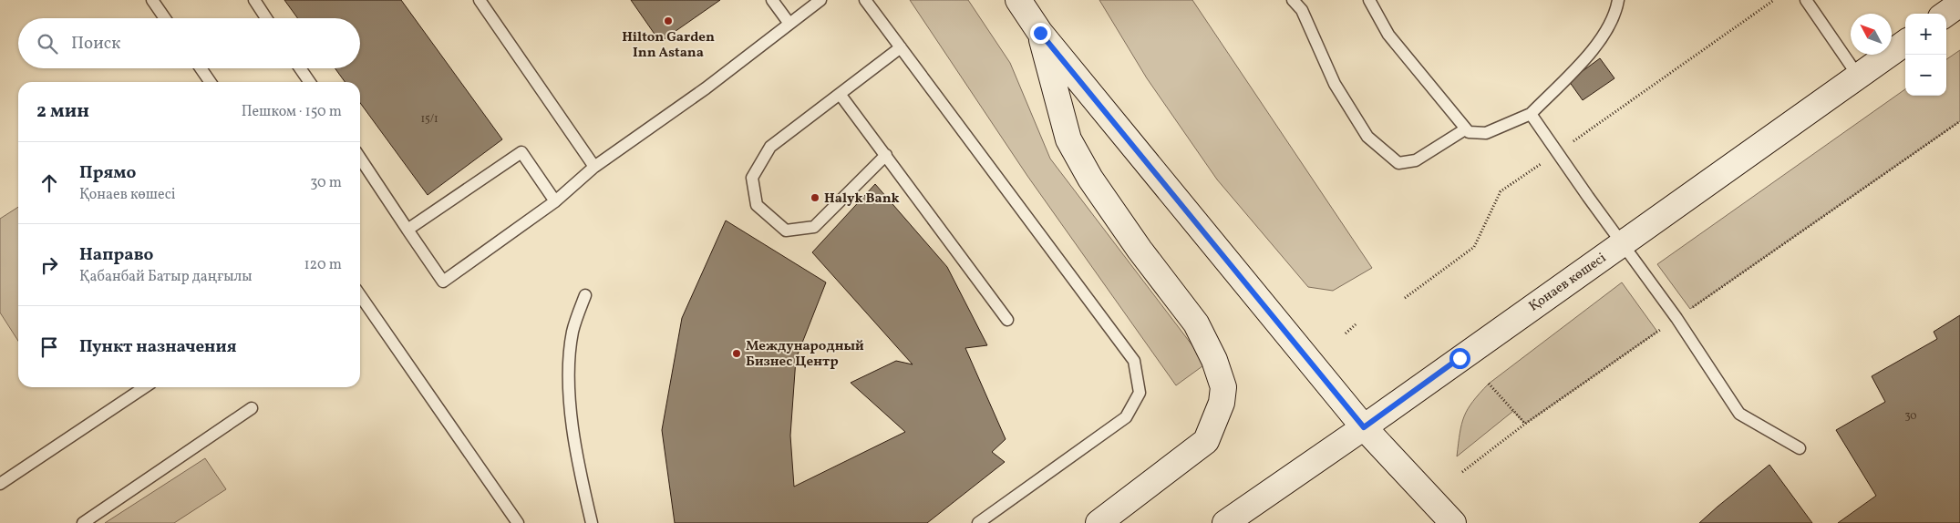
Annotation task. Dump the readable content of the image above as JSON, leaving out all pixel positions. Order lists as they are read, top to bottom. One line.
{"streets":{"main road":["Қонаев көшесі"]},"places":["Hilton Garden Inn Astana","Halyk Bank","Международный Бизнес Центр"],"house_numbers":["15/1","30"],"north":"top left","page":{"map_buttons":["+","−"],"search":"Поиск","heading":["2 мин","Пешком · 150 m"],"list":[["Прямо","Қонаев көшесі","30 m"],["Направо","Қабанбай Батыр даңғылы","120 m"],"Пункт назначения"]}}
